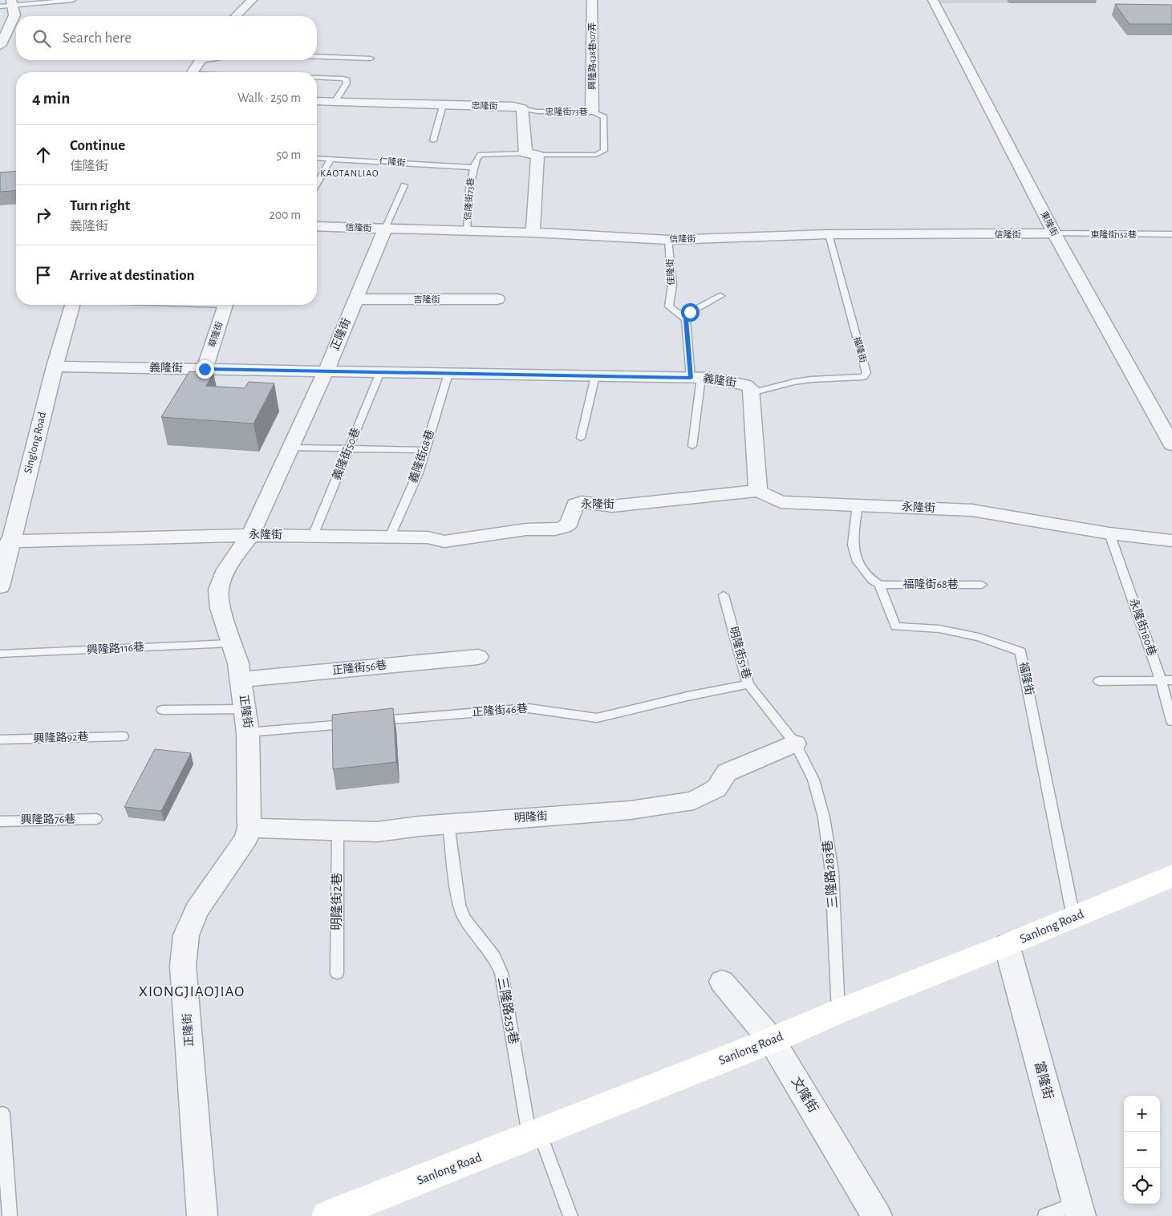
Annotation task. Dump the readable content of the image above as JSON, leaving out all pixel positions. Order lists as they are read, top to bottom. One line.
{"streets":{"street":["興隆路438巷107弄","忠隆街","東隆街","信隆街","吉隆街","華隆街","正隆街","義隆街","Singlong Road","永隆街","正隆街56巷","明隆街","Sanlong Road","富隆街","文隆街"],"lane":["忠隆街73巷","仁隆街","信隆街73巷","東隆街152巷","佳隆街","福隆街","義隆街50巷","義隆街68巷","福隆街68巷","永隆街180巷","興隆路116巷","明隆街51巷","正隆街46巷","興隆路92巷","興隆路76巷","三隆路283巷","明隆街2巷","三隆路253巷"]},"crossings":[["興隆路438巷107弄","忠隆街73巷"],["忠隆街","忠隆街73巷"],["仁隆街","信隆街73巷"],["信隆街73巷","信隆街"],["東隆街","信隆街"],["東隆街","東隆街152巷"],["信隆街","東隆街152巷"],["信隆街","佳隆街"],["信隆街","正隆街"],["信隆街","福隆街"],["吉隆街","正隆街"],["華隆街","義隆街"],["正隆街","義隆街"],["正隆街","永隆街"],["正隆街","興隆路116巷"],["正隆街","正隆街56巷"],["正隆街","明隆街"],["福隆街","義隆街"],["福隆街","永隆街"],["福隆街","福隆街68巷"],["福隆街","Sanlong Road"],["義隆街","Singlong Road"],["義隆街","義隆街50巷"],["義隆街","義隆街68巷"],["義隆街","永隆街"],["Singlong Road","永隆街"],["義隆街50巷","永隆街"],["義隆街68巷","永隆街"],["永隆街","永隆街180巷"],["明隆街51巷","正隆街46巷"],["明隆街51巷","明隆街"],["明隆街51巷","三隆路283巷"],["明隆街","三隆路283巷"],["明隆街","明隆街2巷"],["明隆街","三隆路253巷"],["三隆路283巷","Sanlong Road"],["Sanlong Road","三隆路253巷"],["Sanlong Road","富隆街"],["Sanlong Road","文隆街"]],"districts":["KAOTANLIAO","XIONGJIAOJIAO"],"page":{"search":"Search here","heading":["4 min","Walk · 250 m"],"list":[["Continue","佳隆街","50 m"],["Turn right","義隆街","200 m"],"Arrive at destination"],"map_buttons":["+","−"]}}
